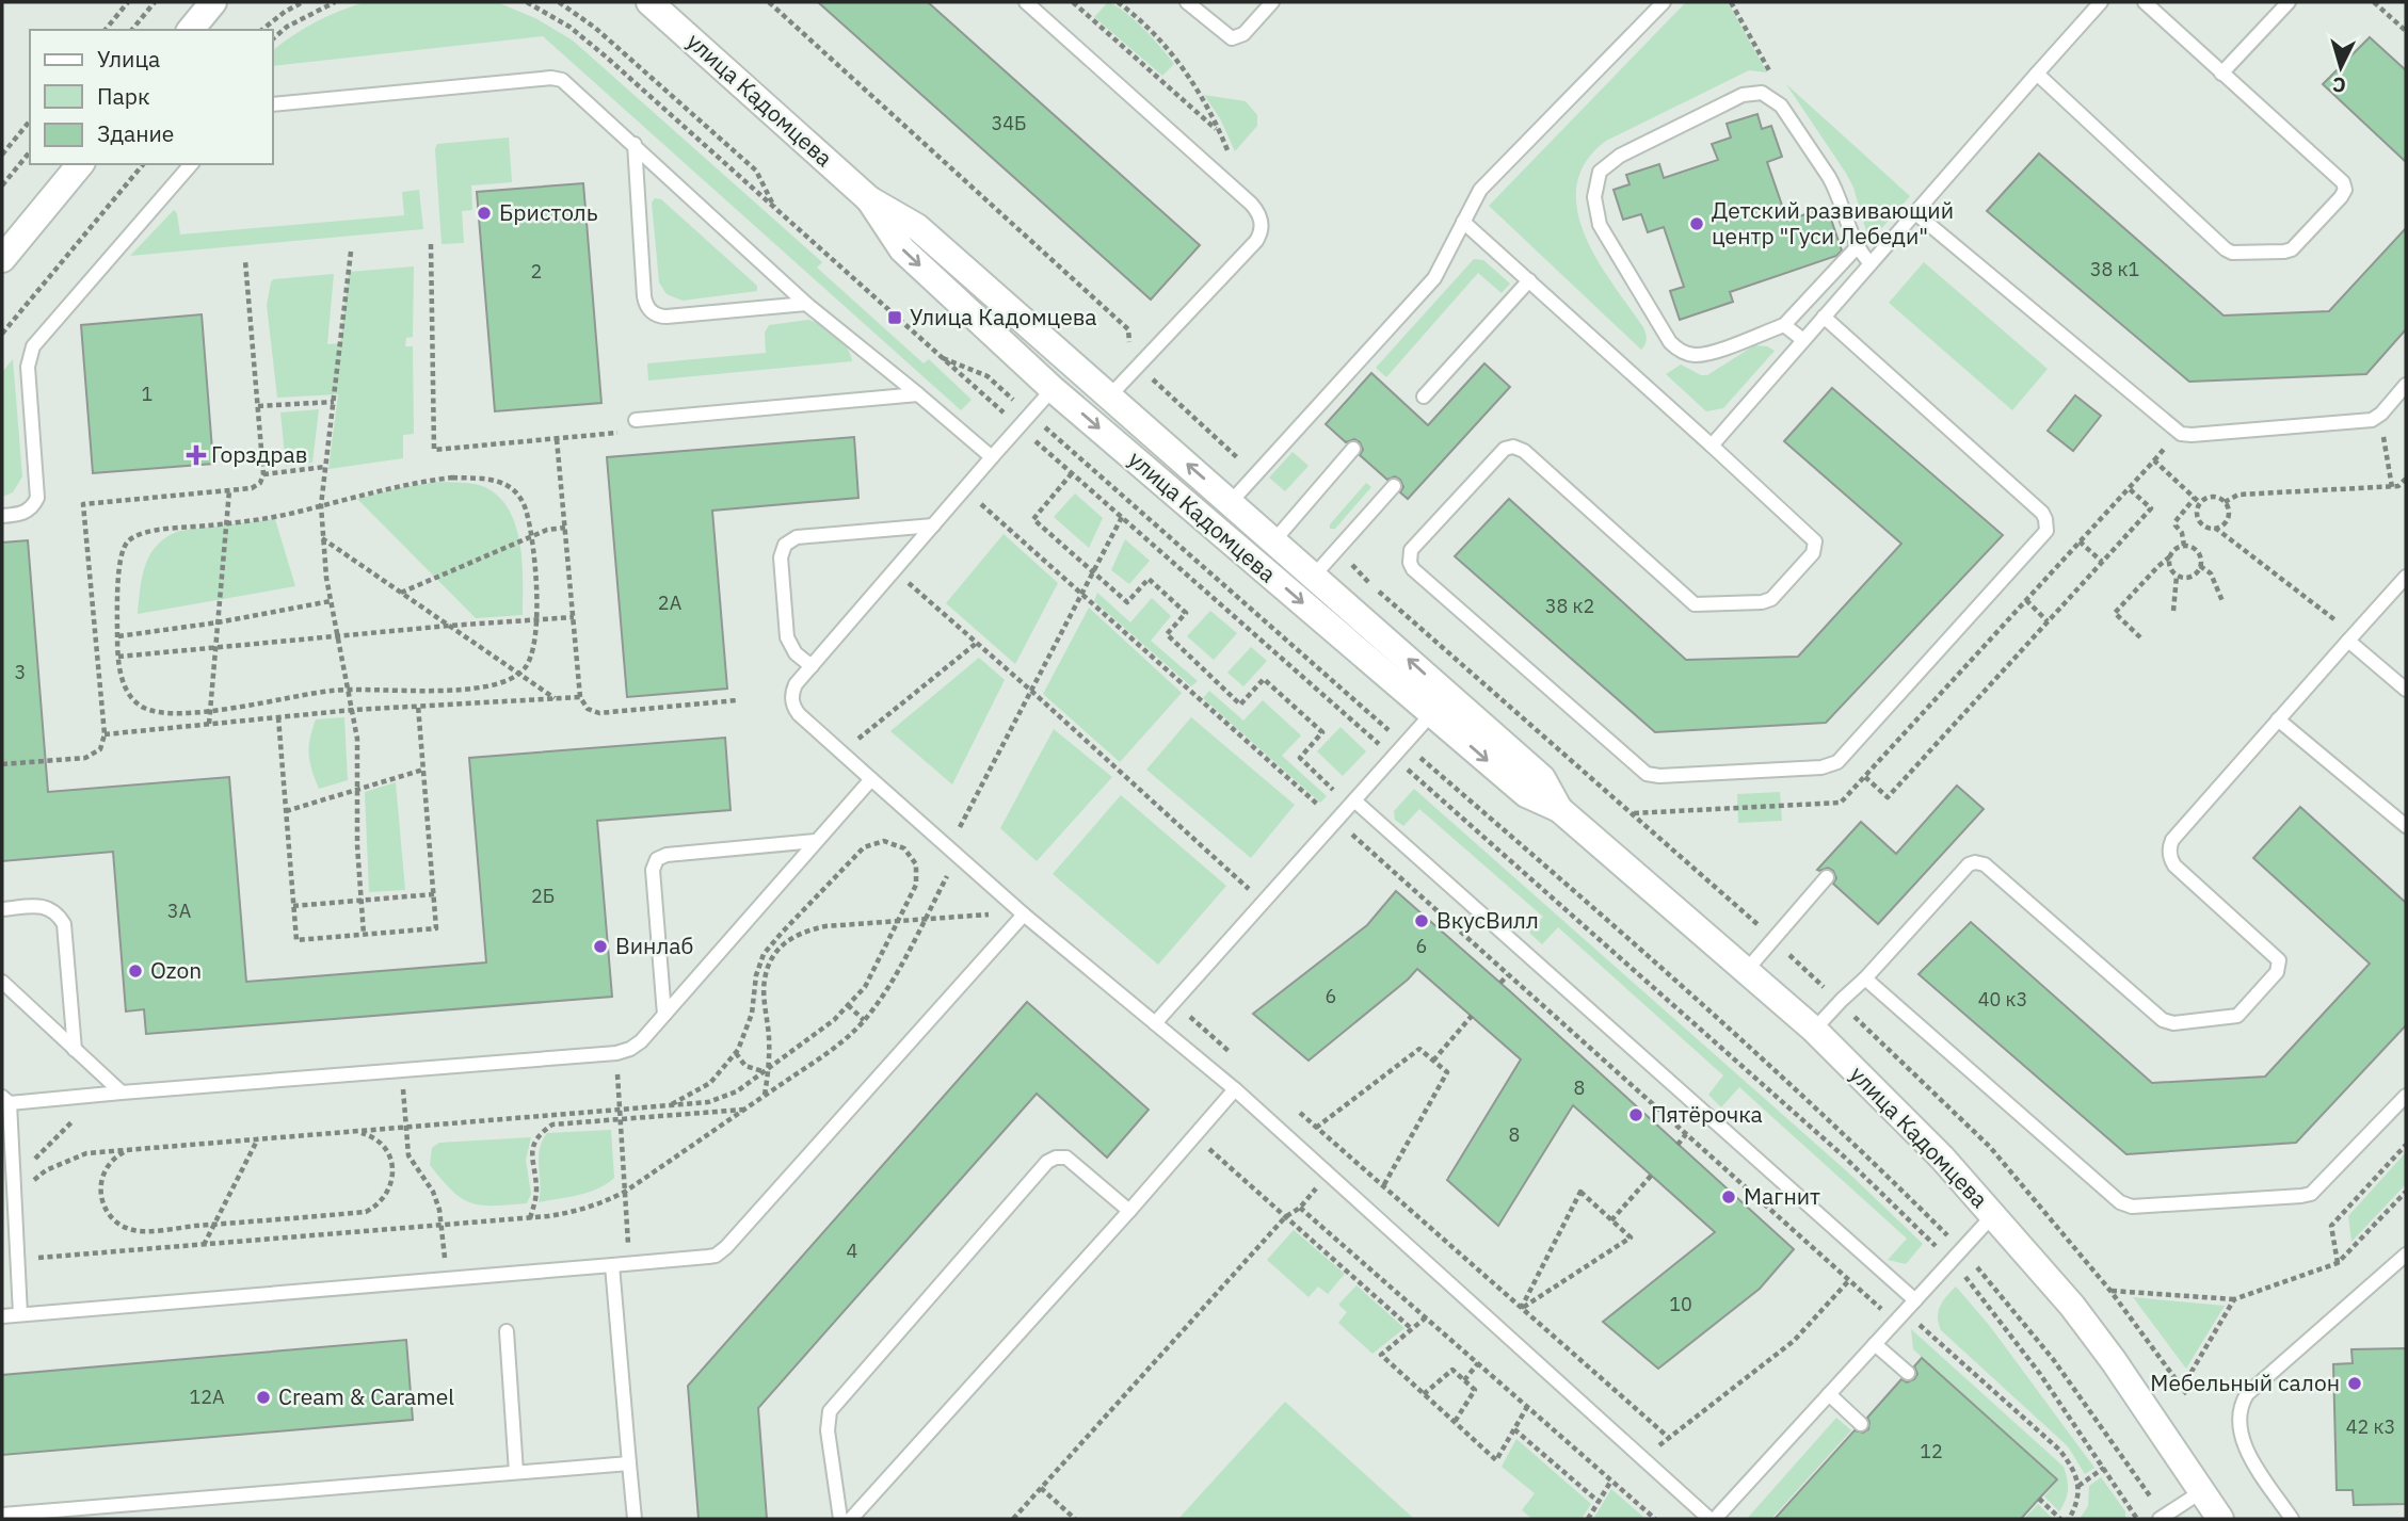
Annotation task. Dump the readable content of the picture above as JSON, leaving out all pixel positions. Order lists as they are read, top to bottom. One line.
{"streets":{"street":["улица Кадомцева"]},"places":{"other":["Бристоль","Детский развивающий центр \"Гуси Лебеди\"","ВкусВилл","Винлаб","Ozon","Пятёрочка","Магнит","Мебельный салон","Cream & Caramel"],"transit":["Улица Кадомцева"],"health":["Горздрав"]},"house_numbers":["34Б","38 к1","2","1","2А","38 к2","3","2Б","3А","6","6","40 к3","8","8","4","10","12А","42 к3","12"],"legend":["Улица","Парк","Здание"],"north":"bottom"}
